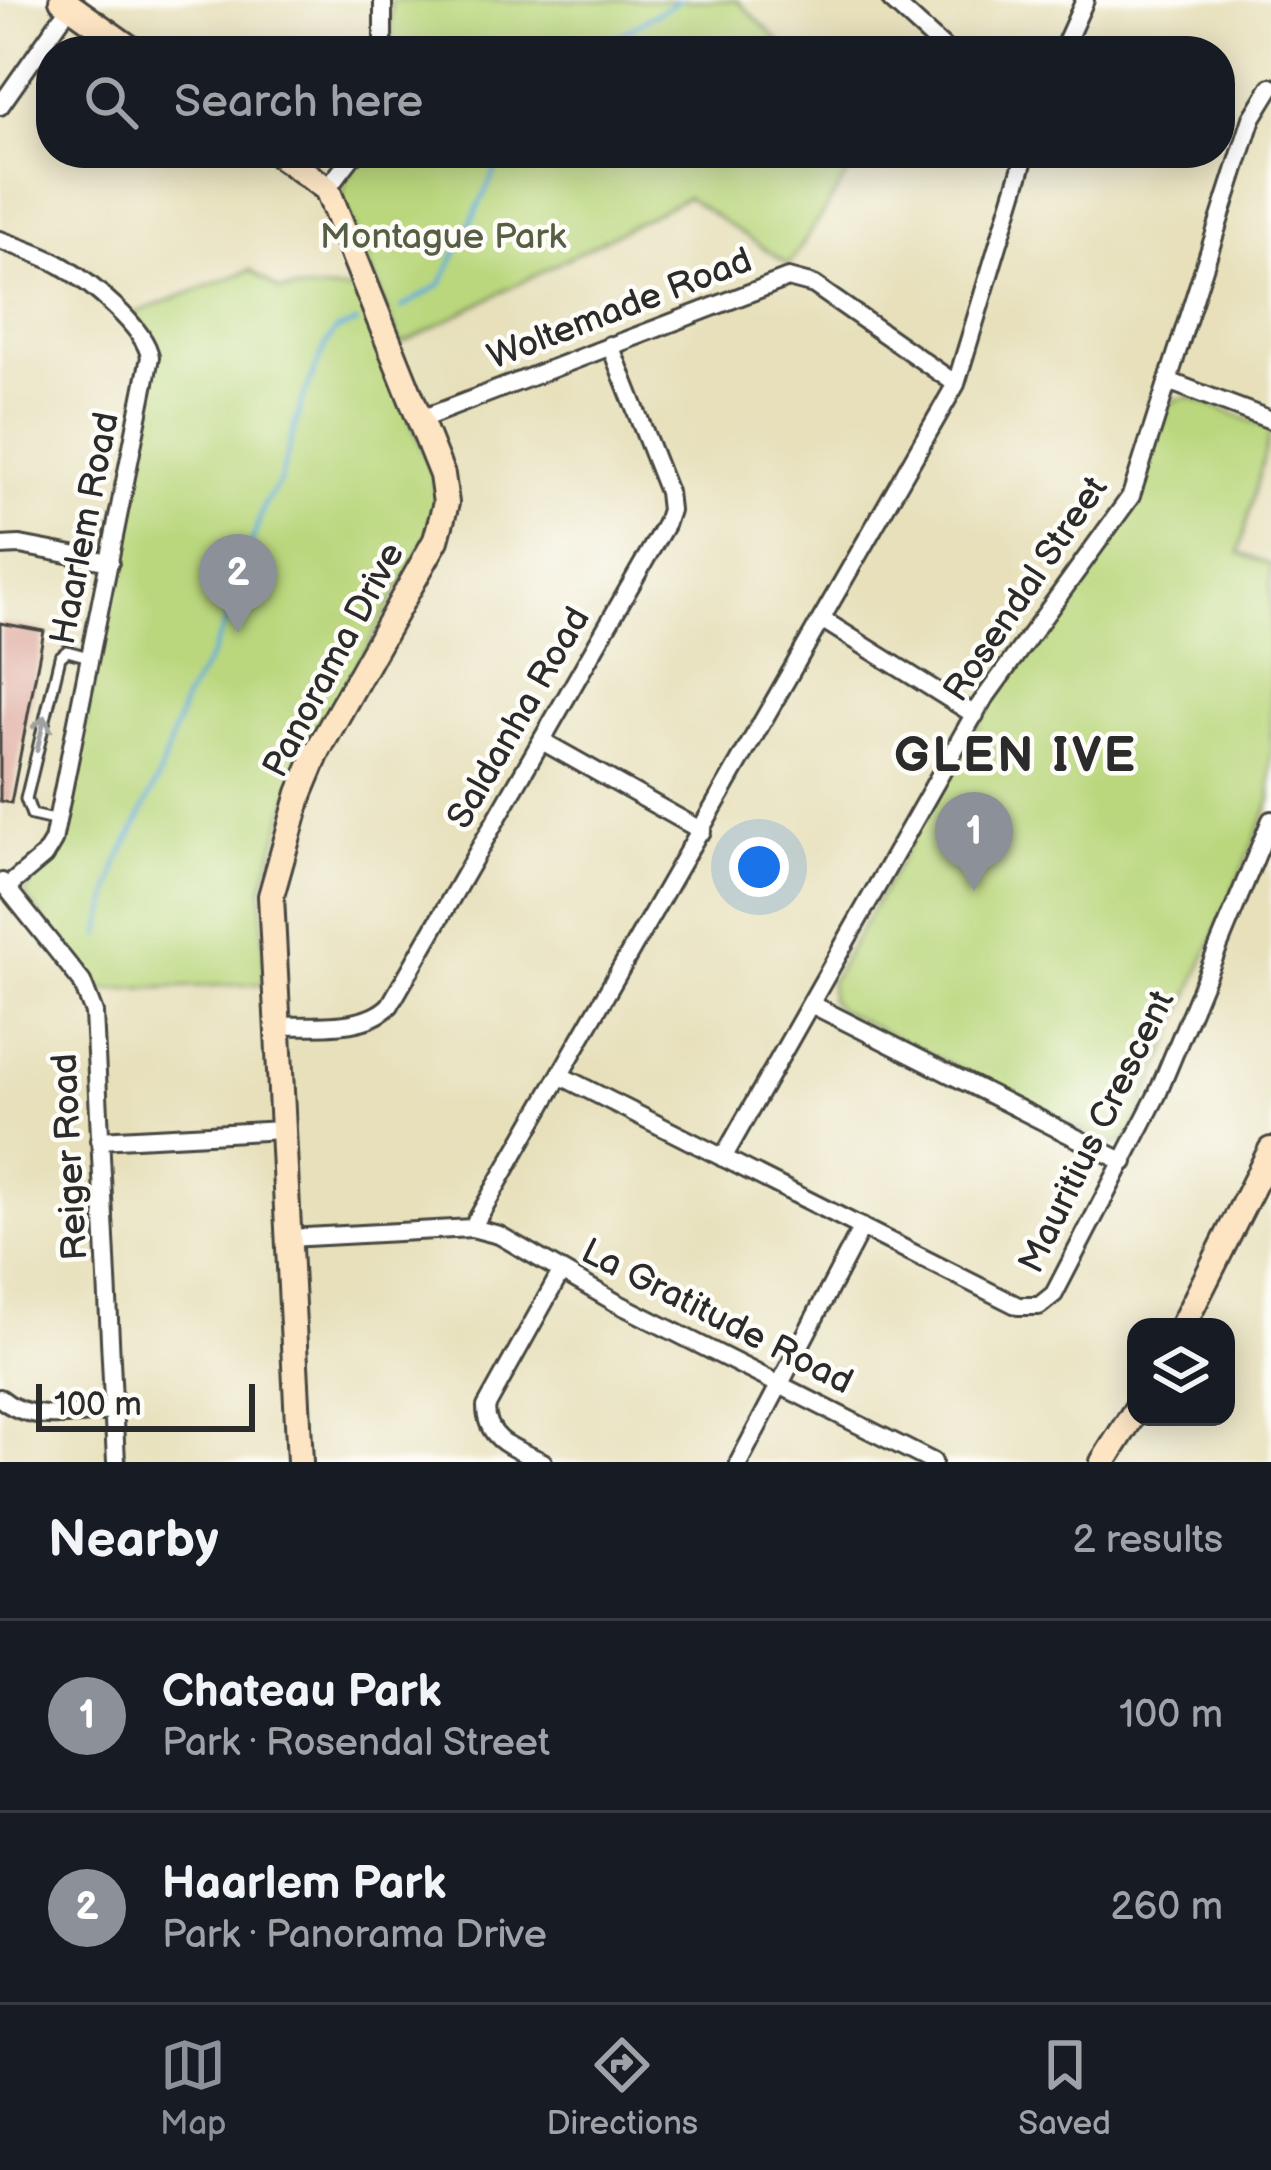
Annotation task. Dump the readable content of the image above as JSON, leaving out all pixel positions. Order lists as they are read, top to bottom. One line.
{"streets":{"street":["Woltemade Road","Haarlem Road","Rosendal Street","Panorama Drive","Saldanha Road","Mauritius Crescent","Reiger Road","La Gratitude Road"]},"crossings":[["Woltemade Road","Panorama Drive"],["Woltemade Road","Saldanha Road"],["Haarlem Road","Reiger Road"],["Rosendal Street","Mauritius Crescent"],["Panorama Drive","Saldanha Road"]],"districts":["GLEN IVE"],"parks":["Montague Park"],"scale_bar":"100 m","page":{"search":"Search here","pins":["2","1"],"scale":"100 m","heading":["Nearby","2 results"],"list":[{"mark":"1","name":"Chateau Park","note":"Park · Rosendal Street","value":"100 m"},{"mark":"2","name":"Haarlem Park","note":"Park · Panorama Drive","value":"260 m"}],"nav":["Map","Directions","Saved"]}}
